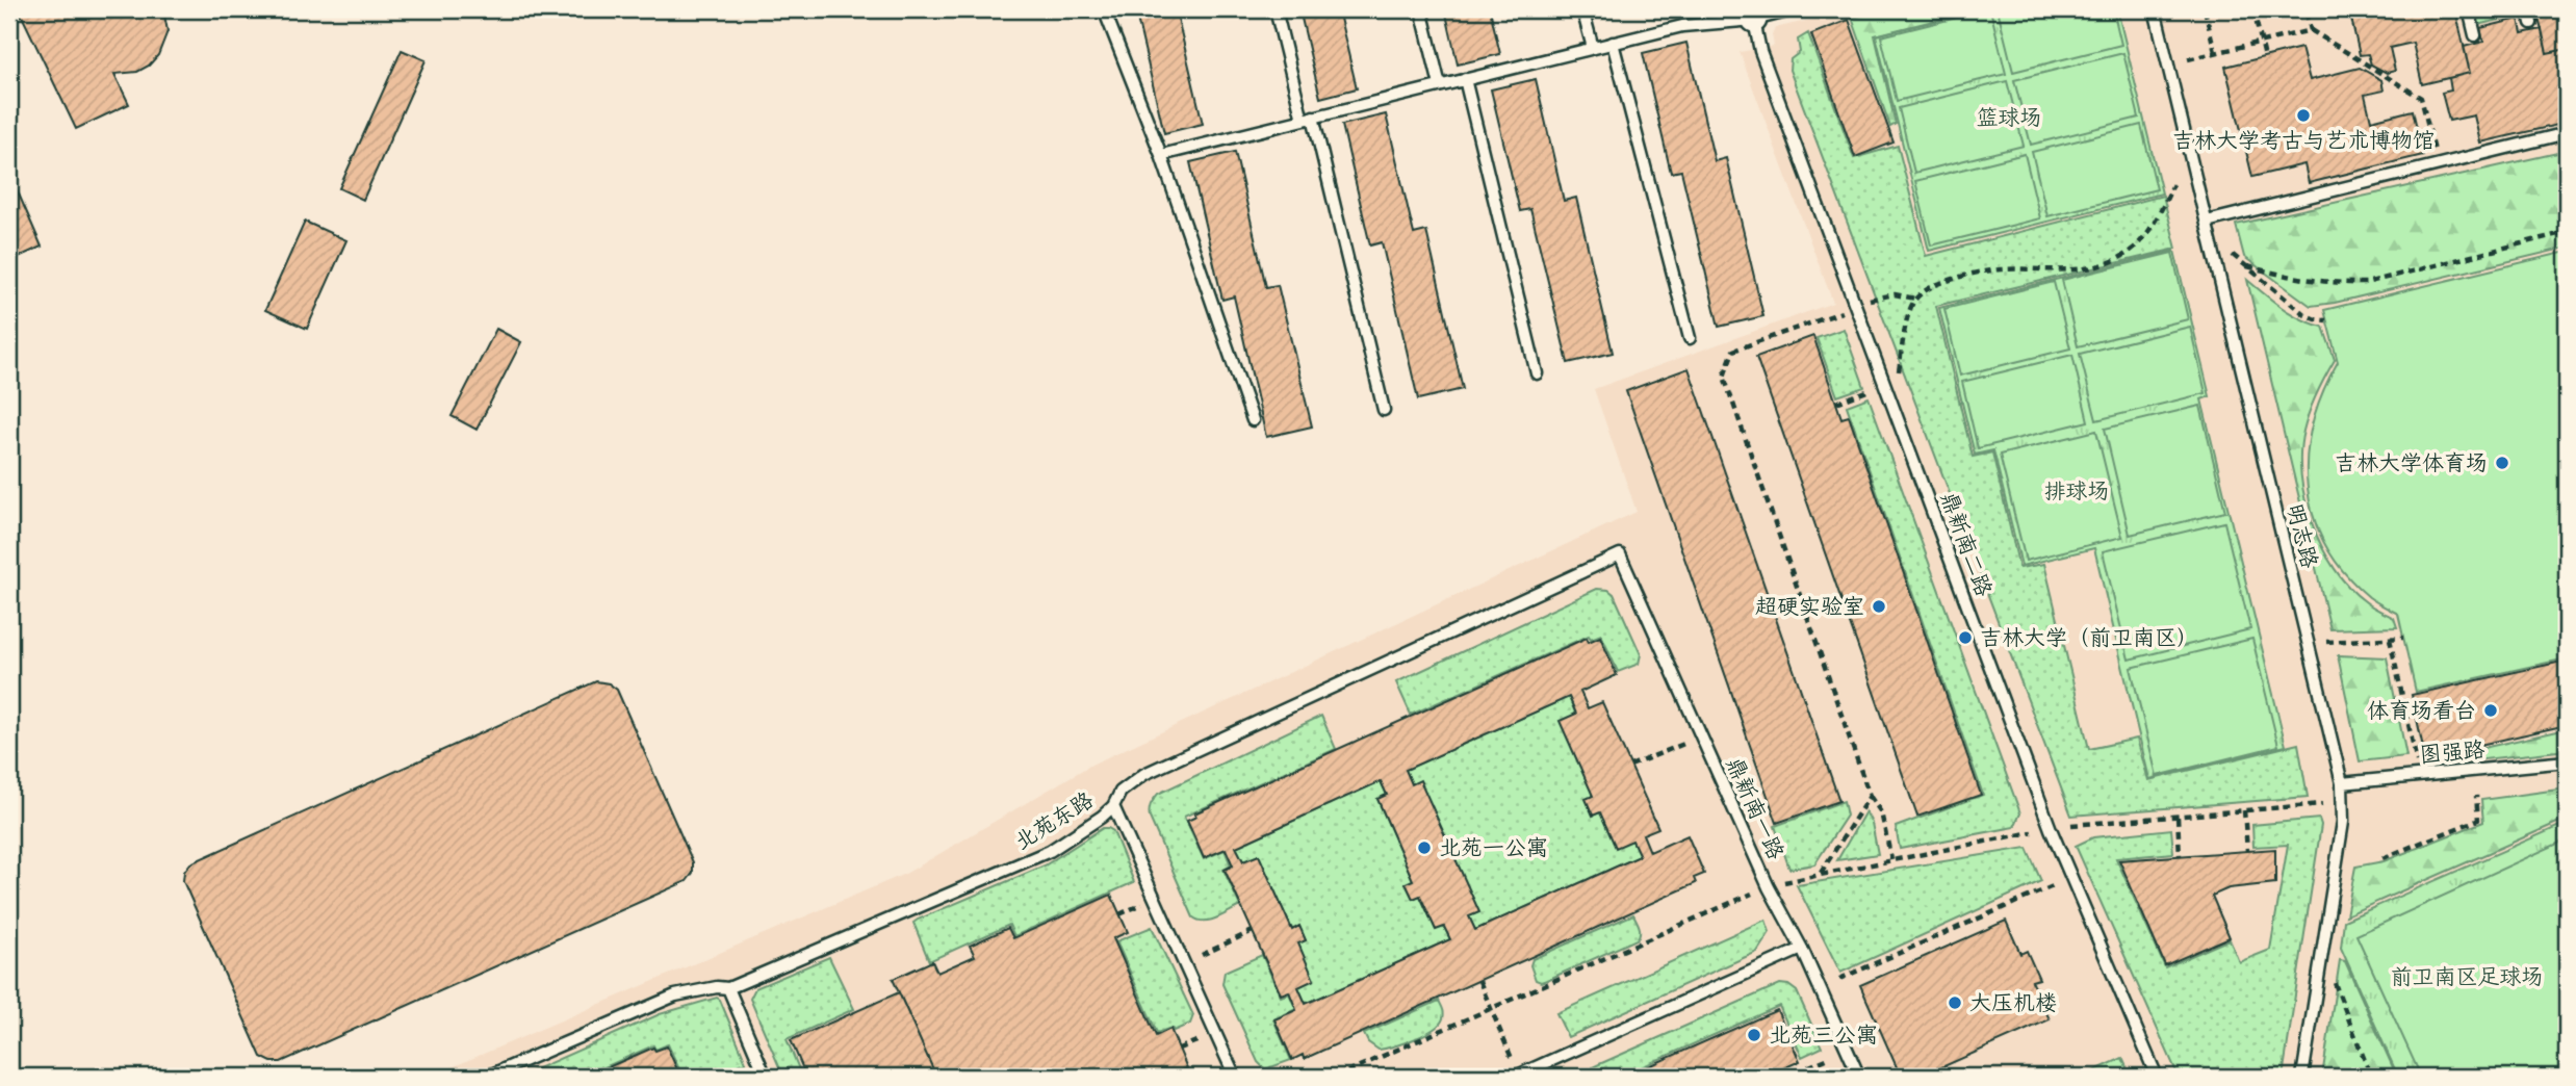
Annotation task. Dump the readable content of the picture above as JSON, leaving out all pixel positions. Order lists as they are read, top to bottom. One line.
{"streets":{"lane":["明志路","鼎新南二路","图强路","鼎新南一路","北苑东路"]},"crossings":[["明志路","图强路"],["鼎新南一路","北苑东路"]],"parks":["篮球场","排球场","前卫南区足球场"],"places":["吉林大学考古与艺术博物馆","吉林大学体育场","超硬实验室","吉林大学（前卫南区）","体育场看台","北苑一公寓","大压机楼","北苑三公寓"]}
